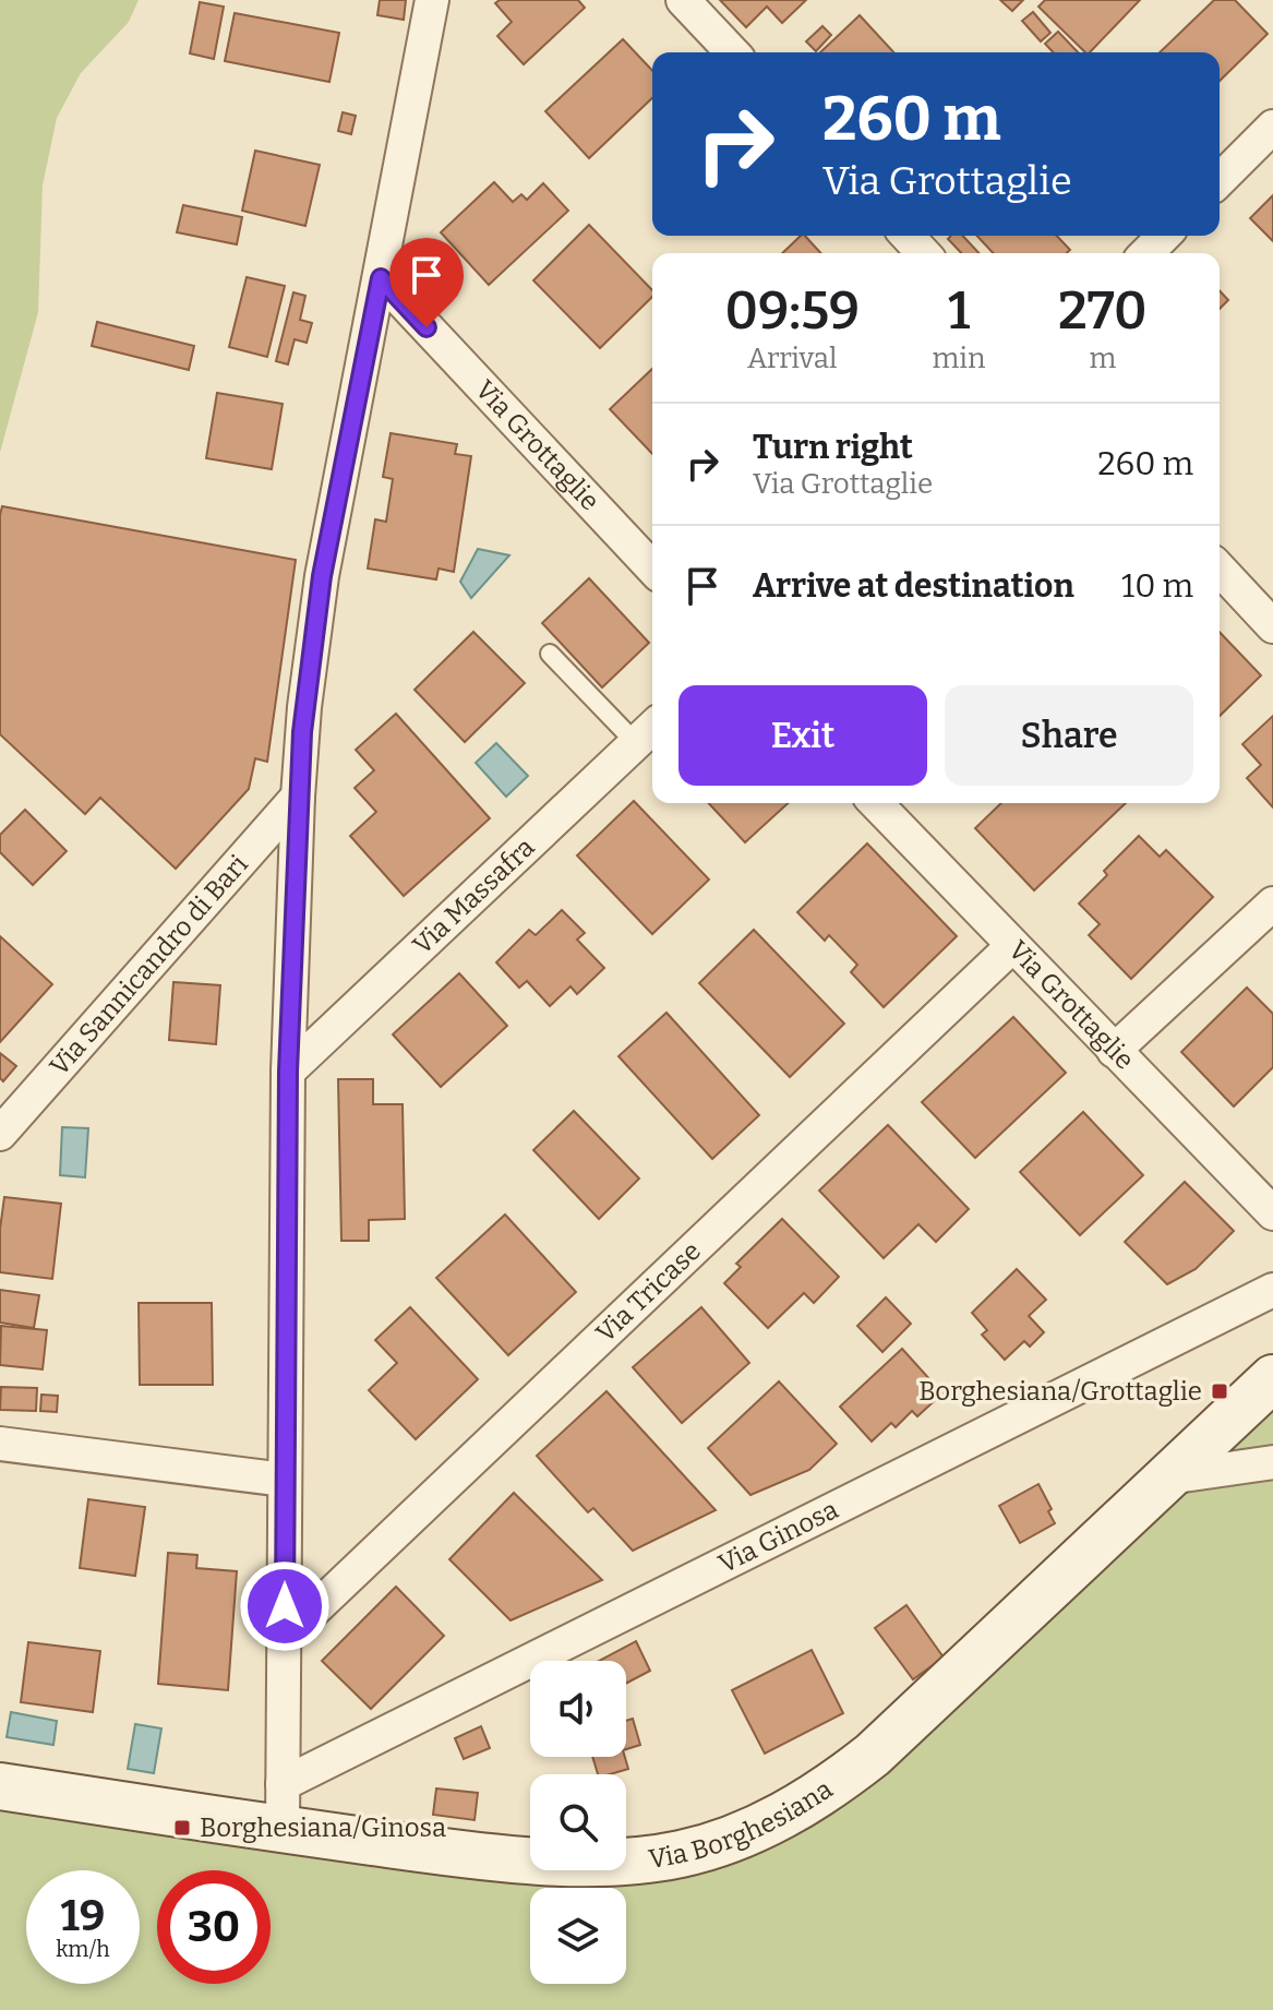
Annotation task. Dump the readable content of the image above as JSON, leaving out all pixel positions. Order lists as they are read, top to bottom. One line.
{"streets":{"street":["Via Grottaglie","Via Massafra","Via Sannicandro di Bari","Via Tricase","Via Ginosa","Via Borghesiana"]},"crossings":[["Via Grottaglie","Via Tricase"]],"places":{"transit":["Borghesiana/Grottaglie","Borghesiana/Ginosa"]},"page":{"turn":["260 m","Via Grottaglie"],"eta":["09:59","Arrival","1","min","270","m"],"list":[{"name":"Turn right","note":"Via Grottaglie","value":"260 m"},{"name":"Arrive at destination","value":"10 m"}],"buttons":["Exit","Share"],"speed":"19 km/h","limit":"30"}}
